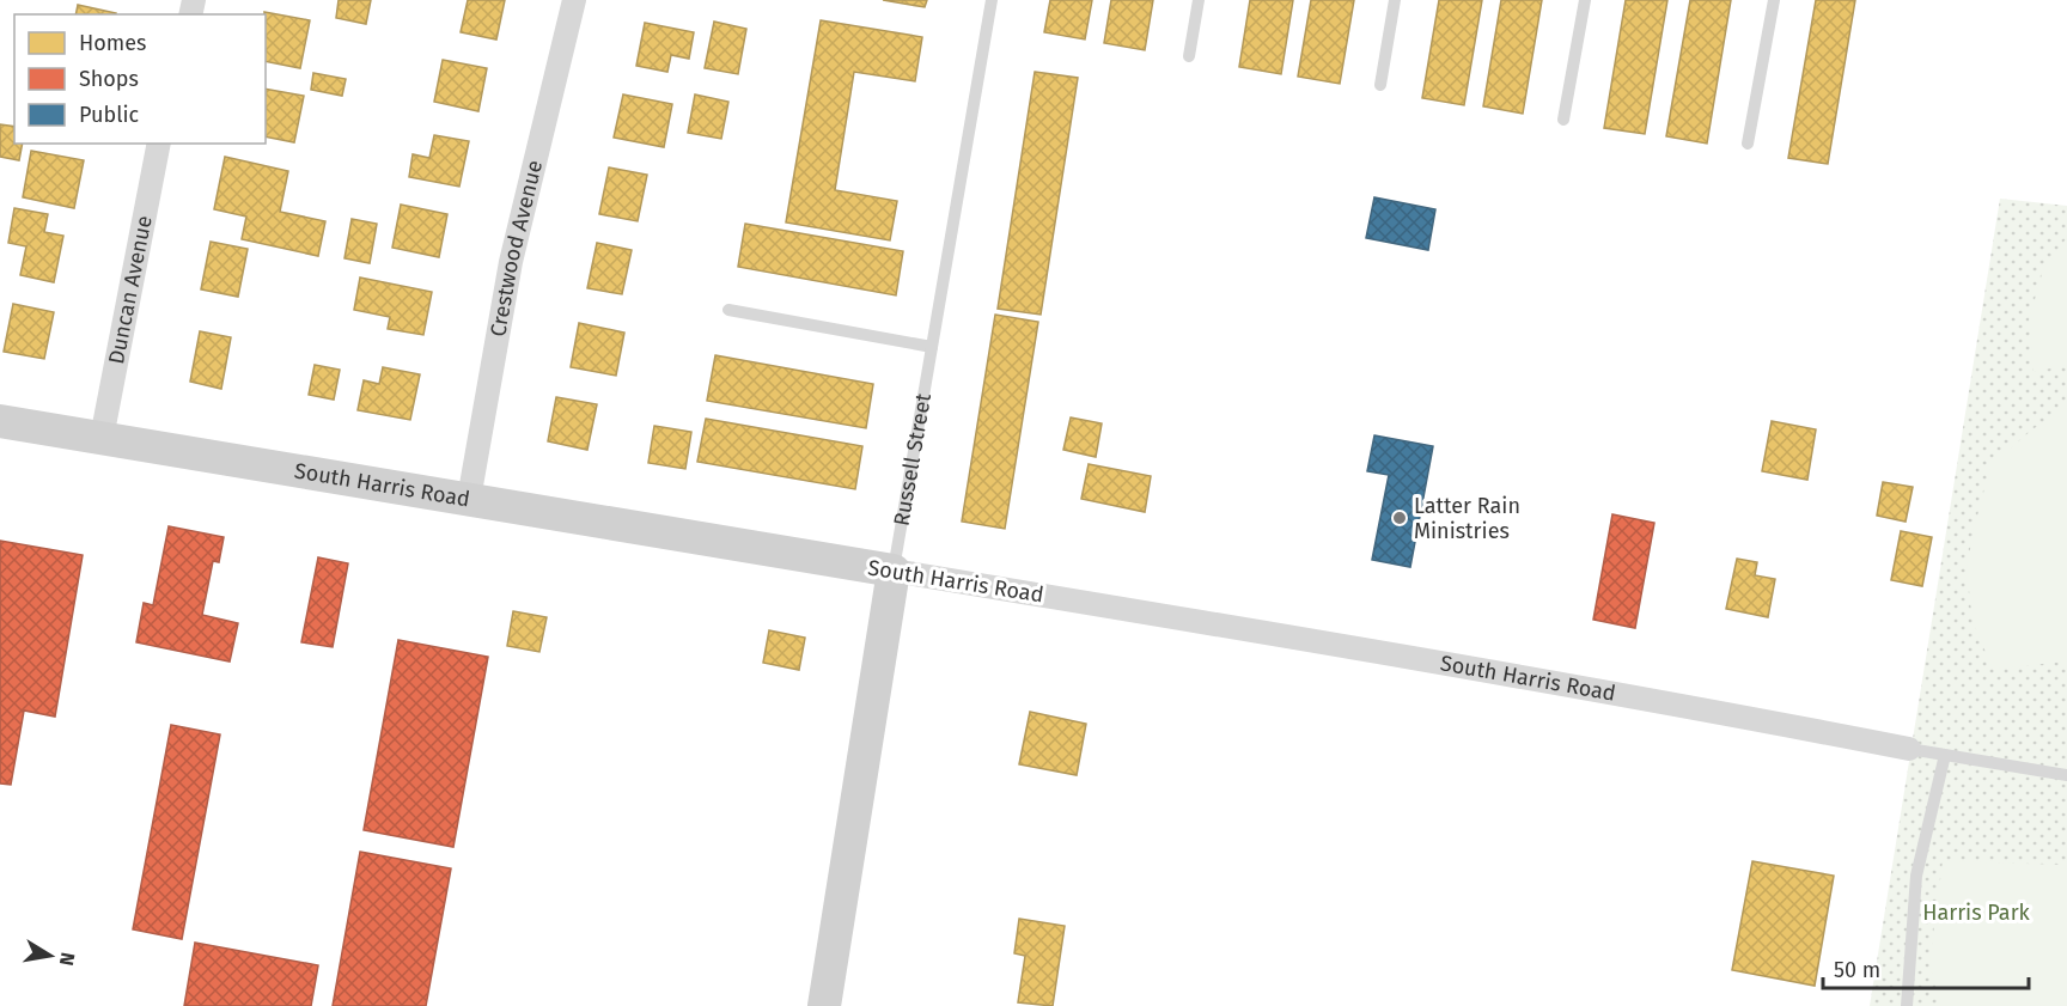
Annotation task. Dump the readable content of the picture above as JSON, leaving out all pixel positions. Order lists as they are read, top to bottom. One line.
{"streets":{"street":["Crestwood Avenue","Duncan Avenue","Russell Street","South Harris Road"]},"crossings":[["Crestwood Avenue","South Harris Road"],["Duncan Avenue","South Harris Road"],["Russell Street","South Harris Road"]],"parks":["Harris Park"],"places":["Latter Rain Ministries"],"legend":["Homes","Shops","Public"],"scale_bar":"50 m","north":"right"}
